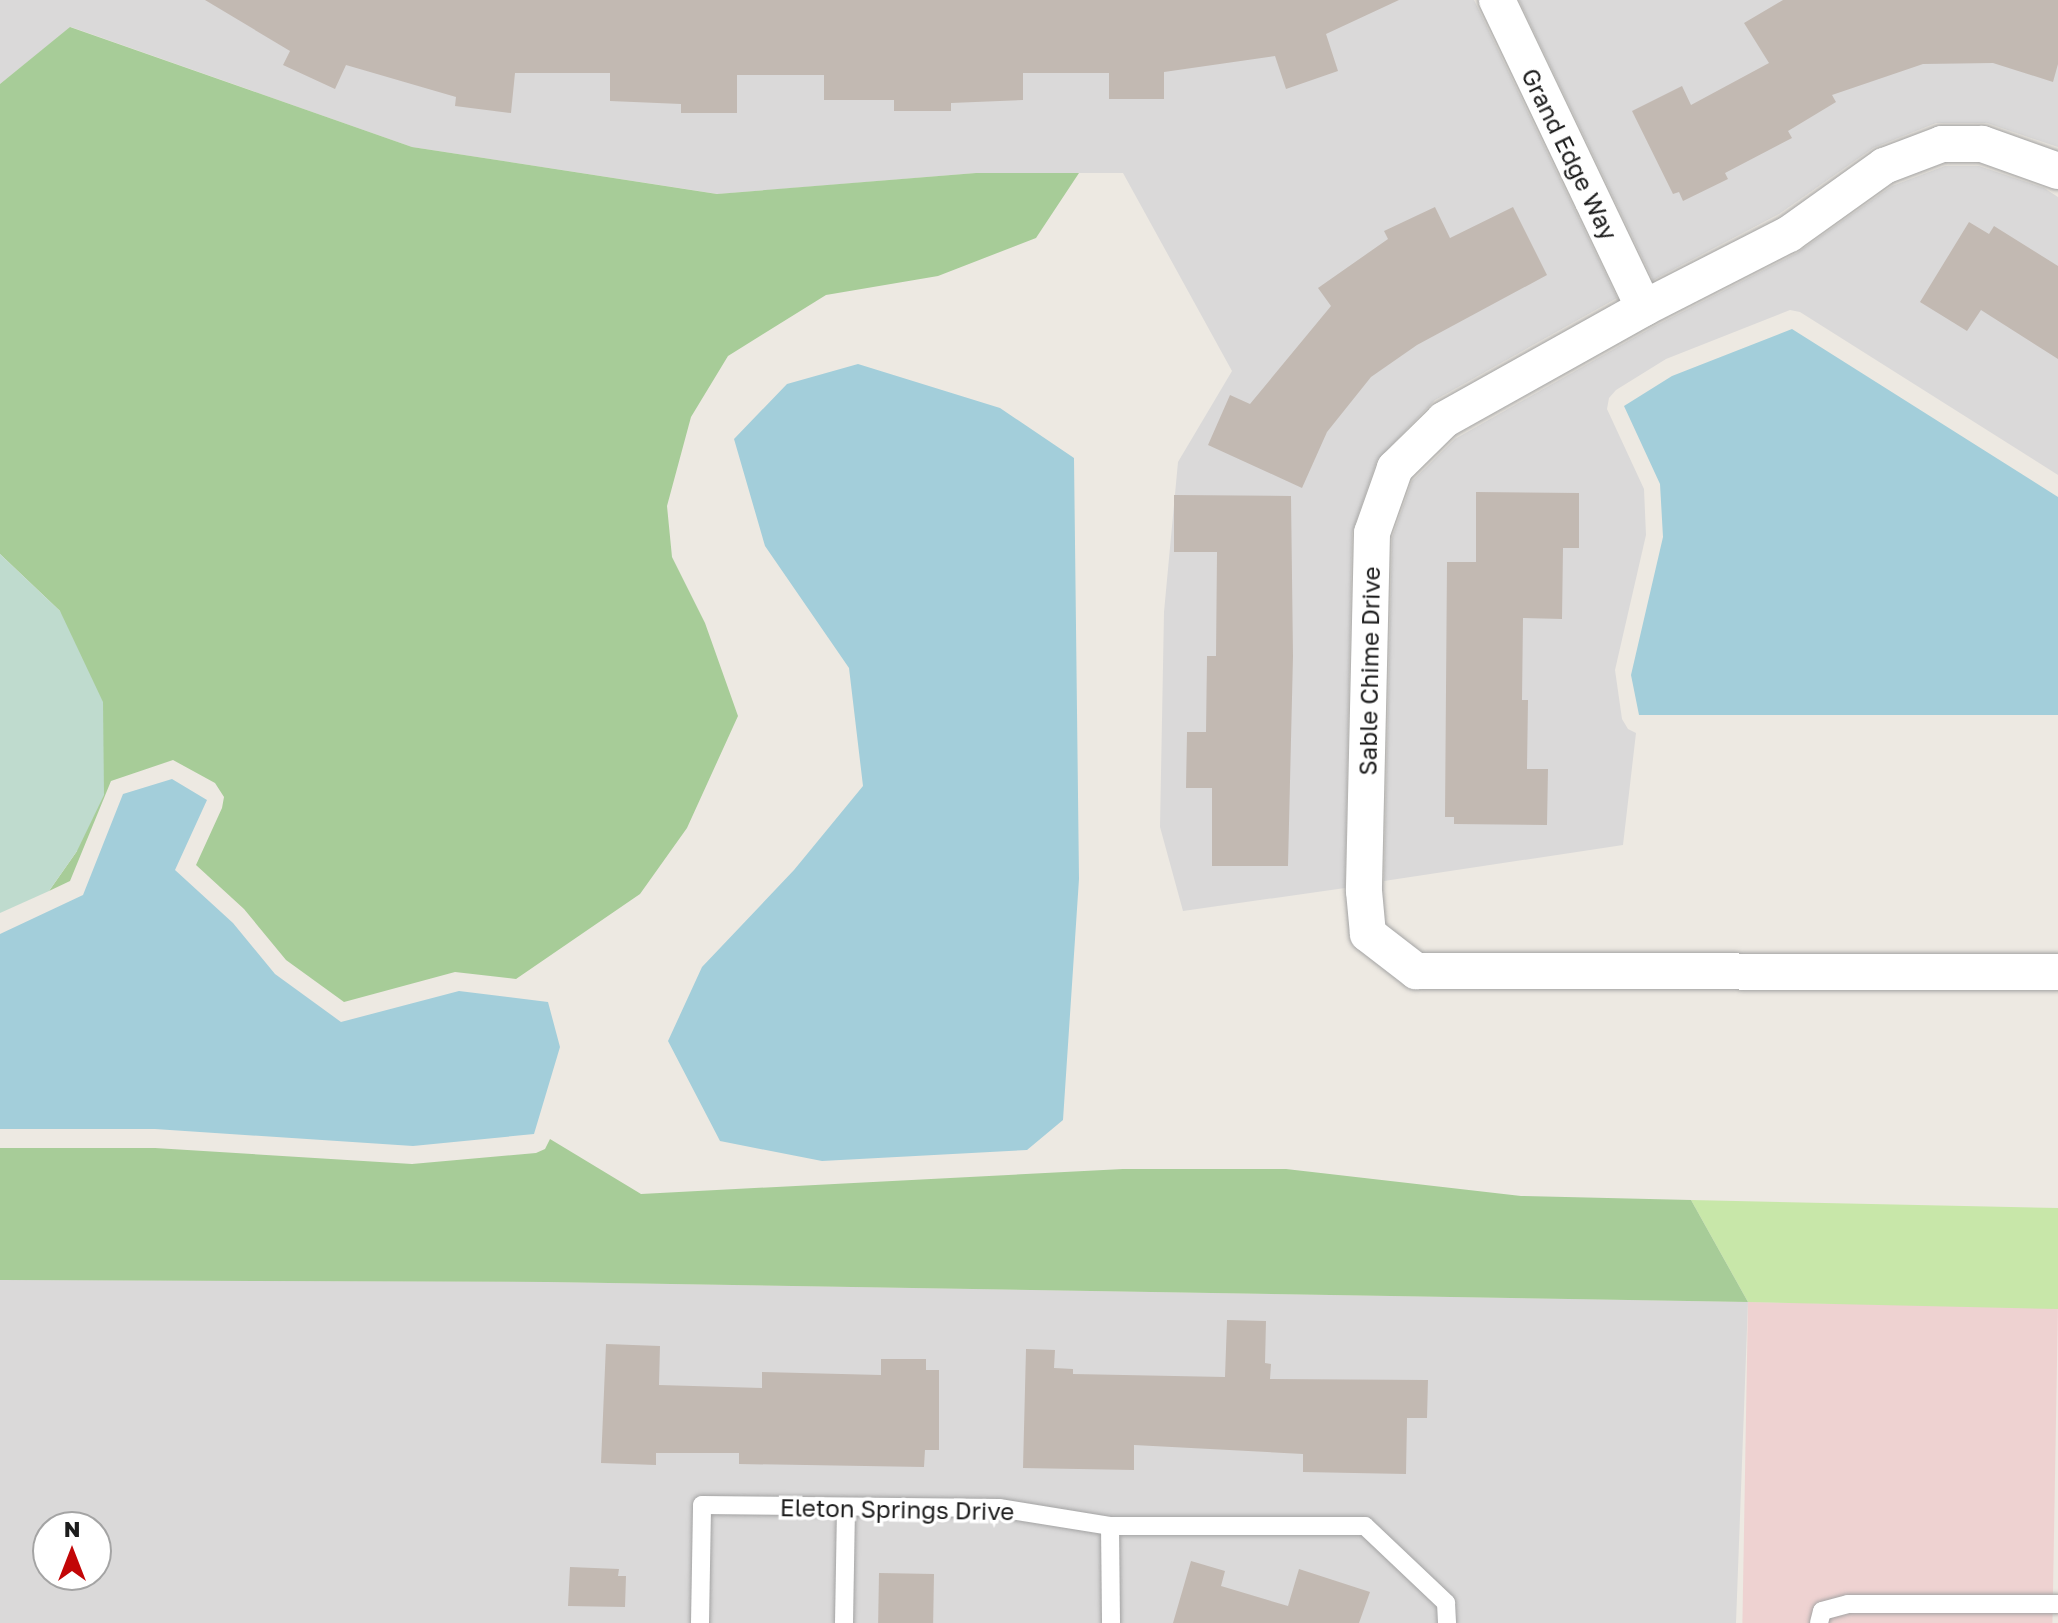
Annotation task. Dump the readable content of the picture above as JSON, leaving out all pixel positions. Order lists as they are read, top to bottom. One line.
{"streets":{"street":["Grand Edge Way","Sable Chime Drive"],"lane":["Eleton Springs Drive"]},"crossings":[["Grand Edge Way","Sable Chime Drive"]],"north":"top"}
